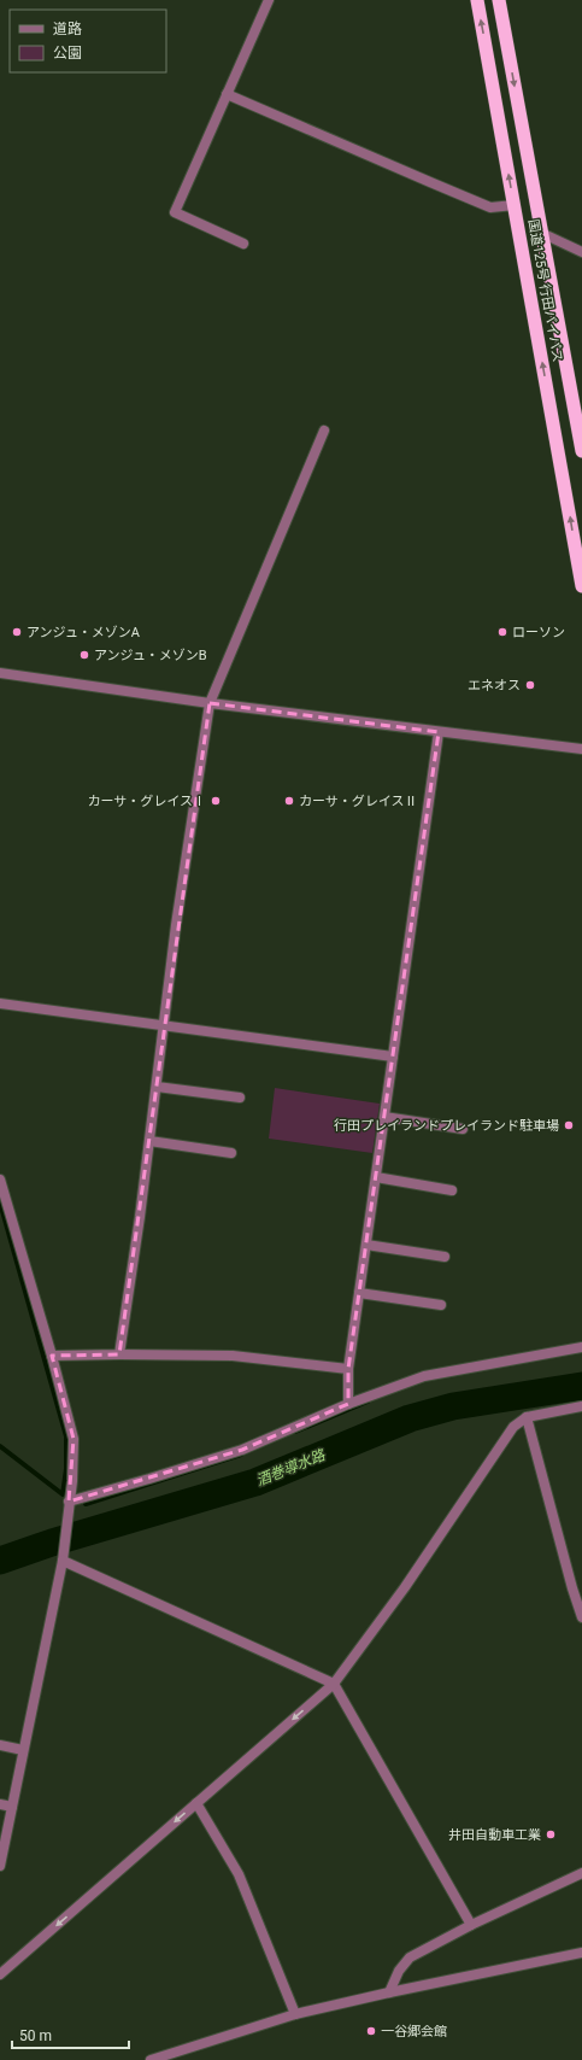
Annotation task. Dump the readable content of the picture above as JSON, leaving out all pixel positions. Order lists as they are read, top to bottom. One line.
{"streets":{"highway":["国道125号 行田バイパス"]},"water":["酒巻導水路"],"places":["アンジュ・メゾンA","ローソン","アンジュ・メゾンB","エネオス","カーサ・グレイスⅠ","カーサ・グレイスⅡ","行田プレイランドプレイランド駐車場","井田自動車工業","一谷郷会館"],"legend":["道路","公園"],"scale_bar":"50 m"}
